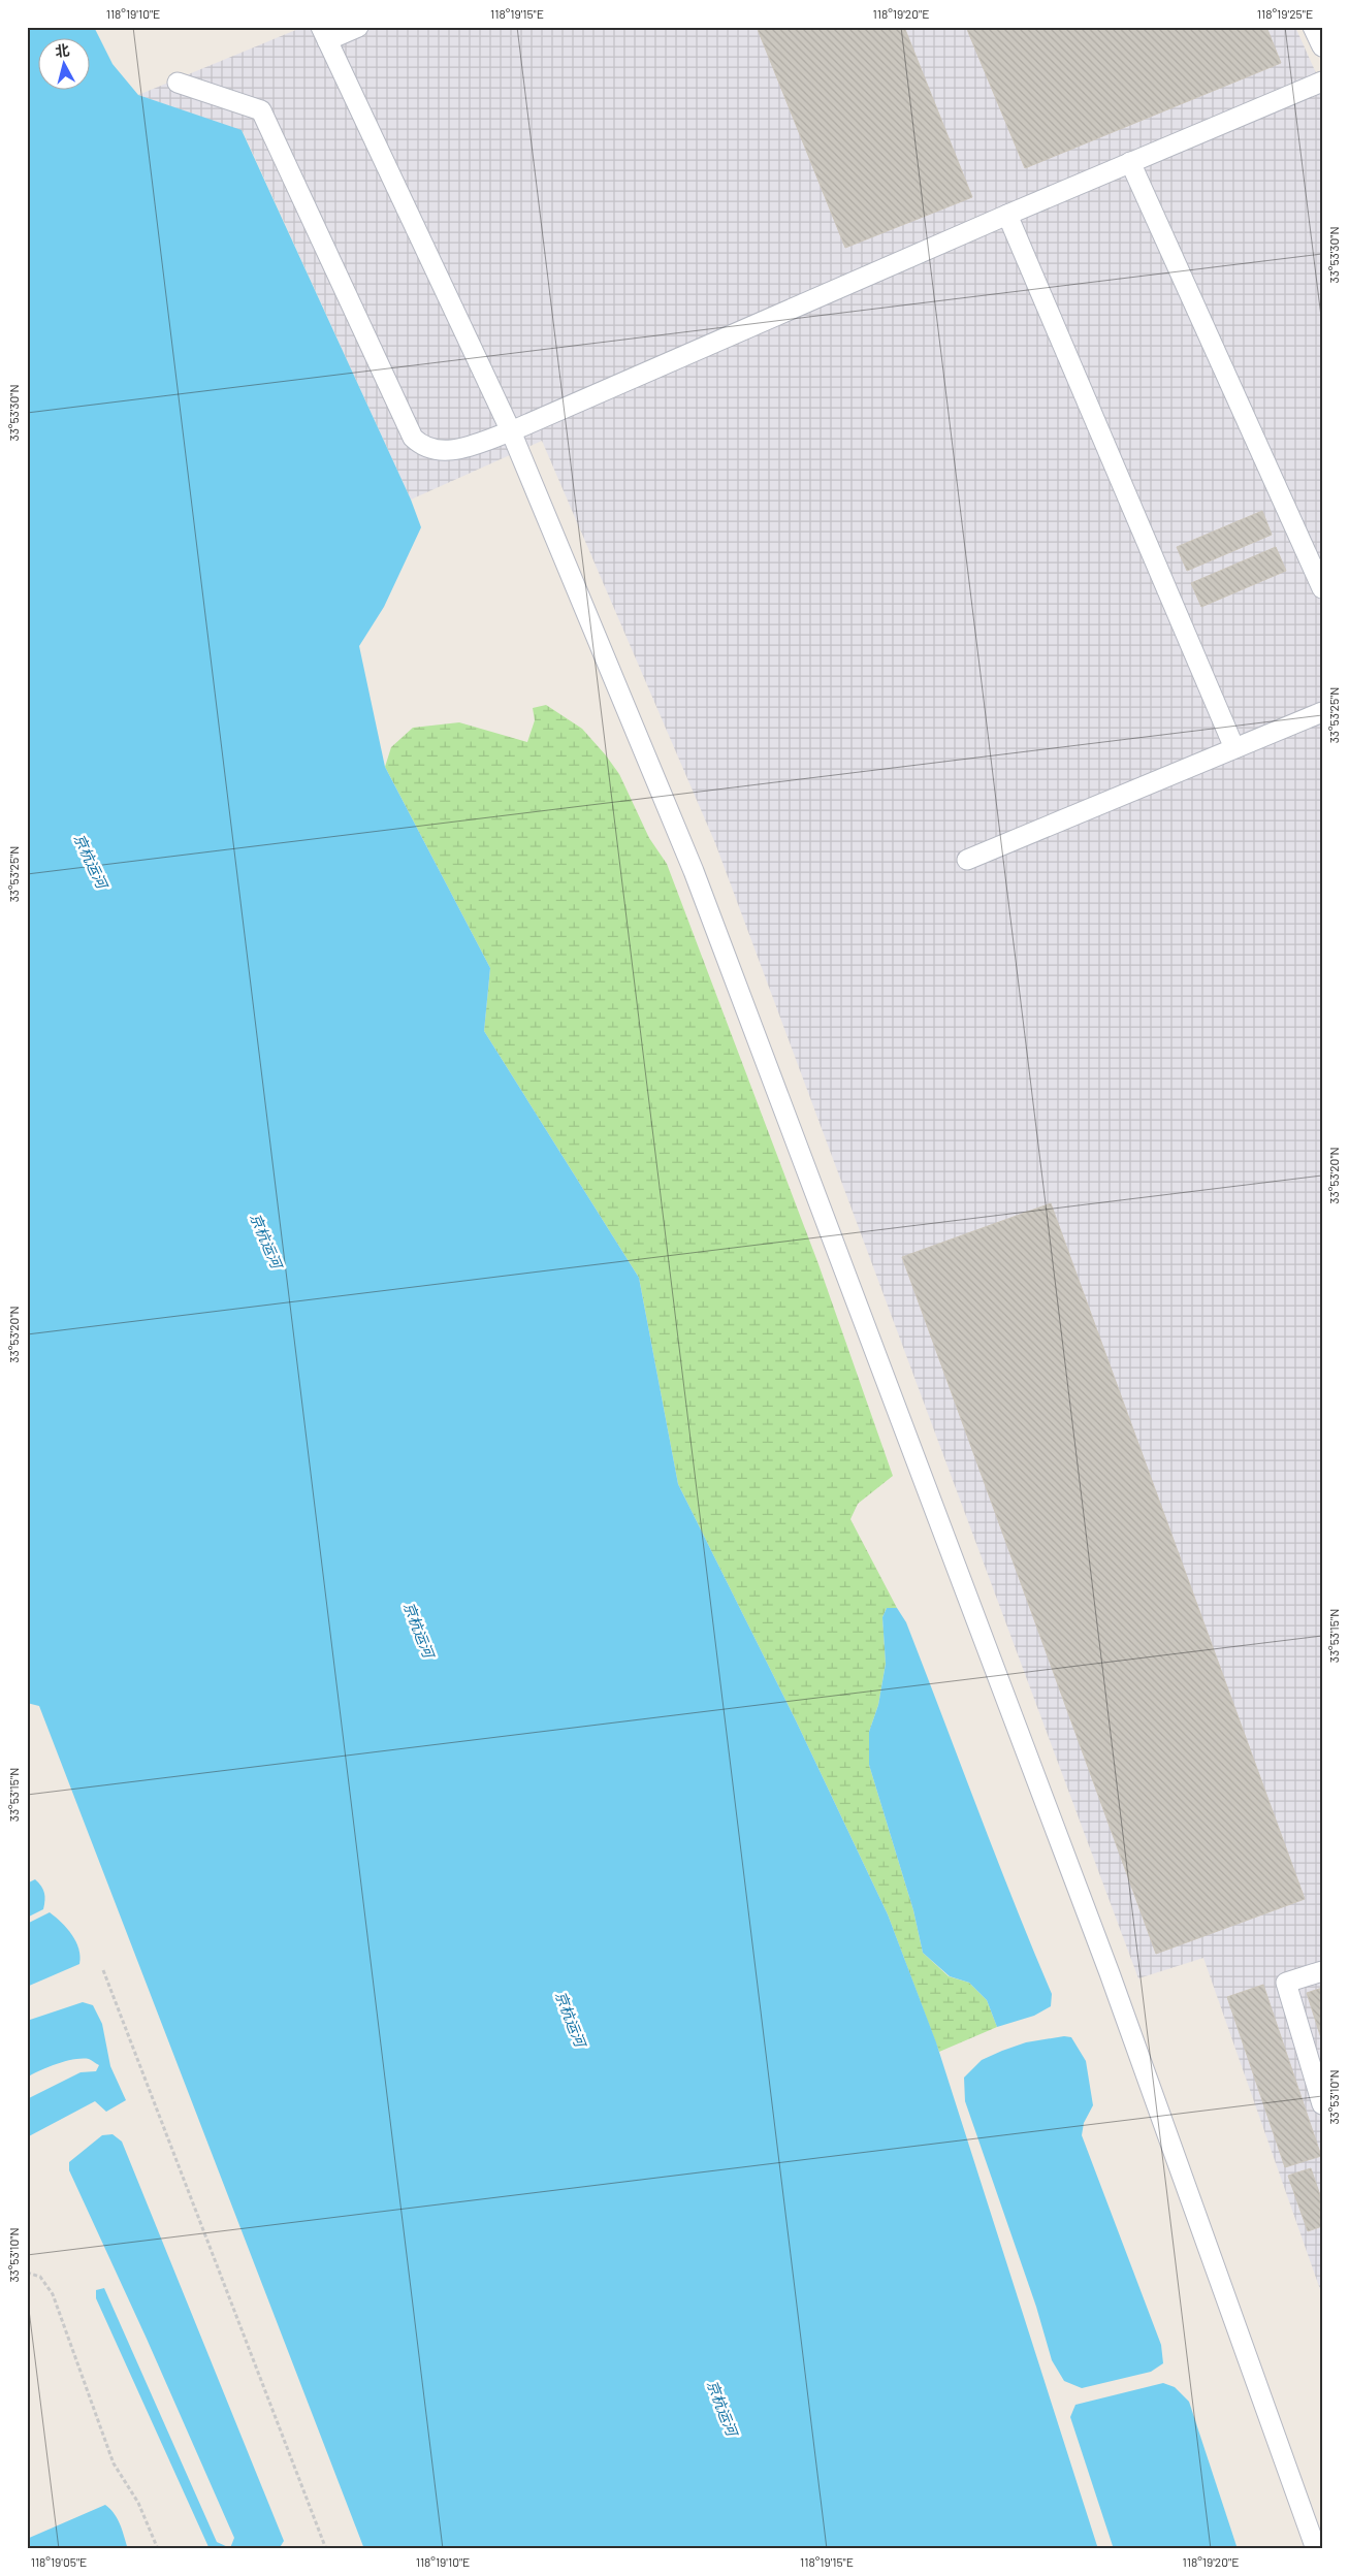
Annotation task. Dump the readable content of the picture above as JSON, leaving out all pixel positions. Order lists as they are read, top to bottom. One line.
{"water":["京杭运河"],"north":"top","coordinates":["118°19'10\"E","118°19'15\"E","118°19'20\"E","118°19'25\"E","33°53'30\"N","33°53'25\"N","33°53'20\"N","33°53'15\"N","33°53'10\"N","118°19'05\"E"]}
